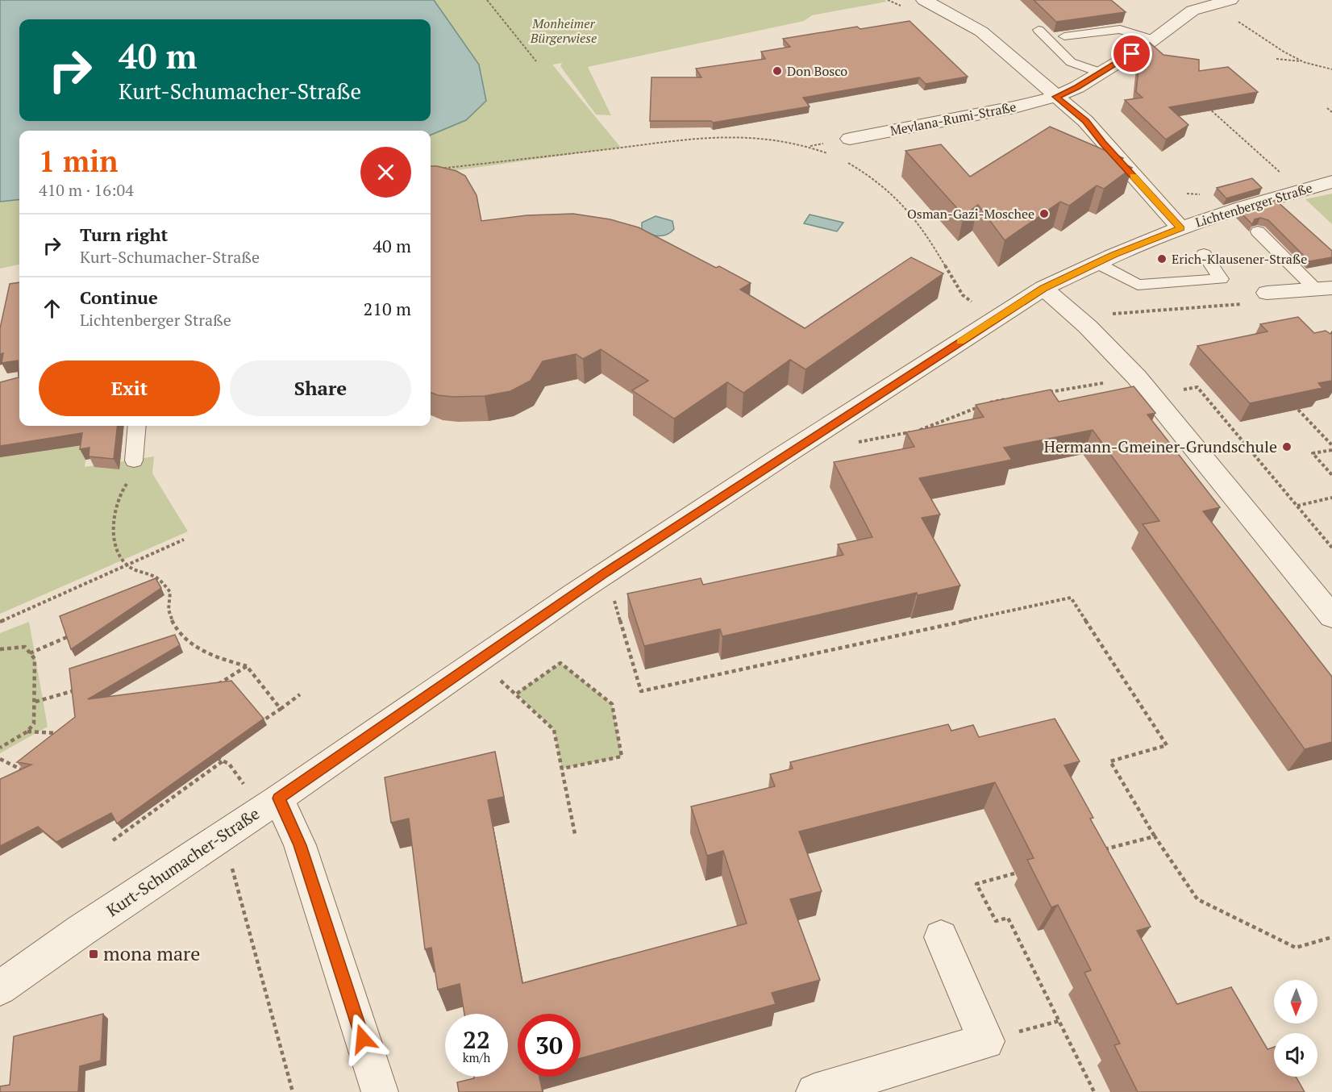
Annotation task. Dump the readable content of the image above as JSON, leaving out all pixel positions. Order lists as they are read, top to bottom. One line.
{"streets":{"street":["Mevlana-Rumi-Straße","Lichtenberger Straße","Kurt-Schumacher-Straße"]},"crossings":[["Lichtenberger Straße","Kurt-Schumacher-Straße"]],"parks":["Monheimer Bürgerwiese"],"places":{"other":["Don Bosco","Osman-Gazi-Moschee","Erich-Klausener-Straße","Hermann-Gmeiner-Grundschule"],"transit":["mona mare"]},"north":"bottom","page":{"turn":["40 m","Kurt-Schumacher-Straße"],"heading":["1 min","410 m · 16:04"],"list":[{"name":"Turn right","note":"Kurt-Schumacher-Straße","value":"40 m"},{"name":"Continue","note":"Lichtenberger Straße","value":"210 m"}],"buttons":["Exit","Share"],"speed":"22 km/h","limit":"30"}}
